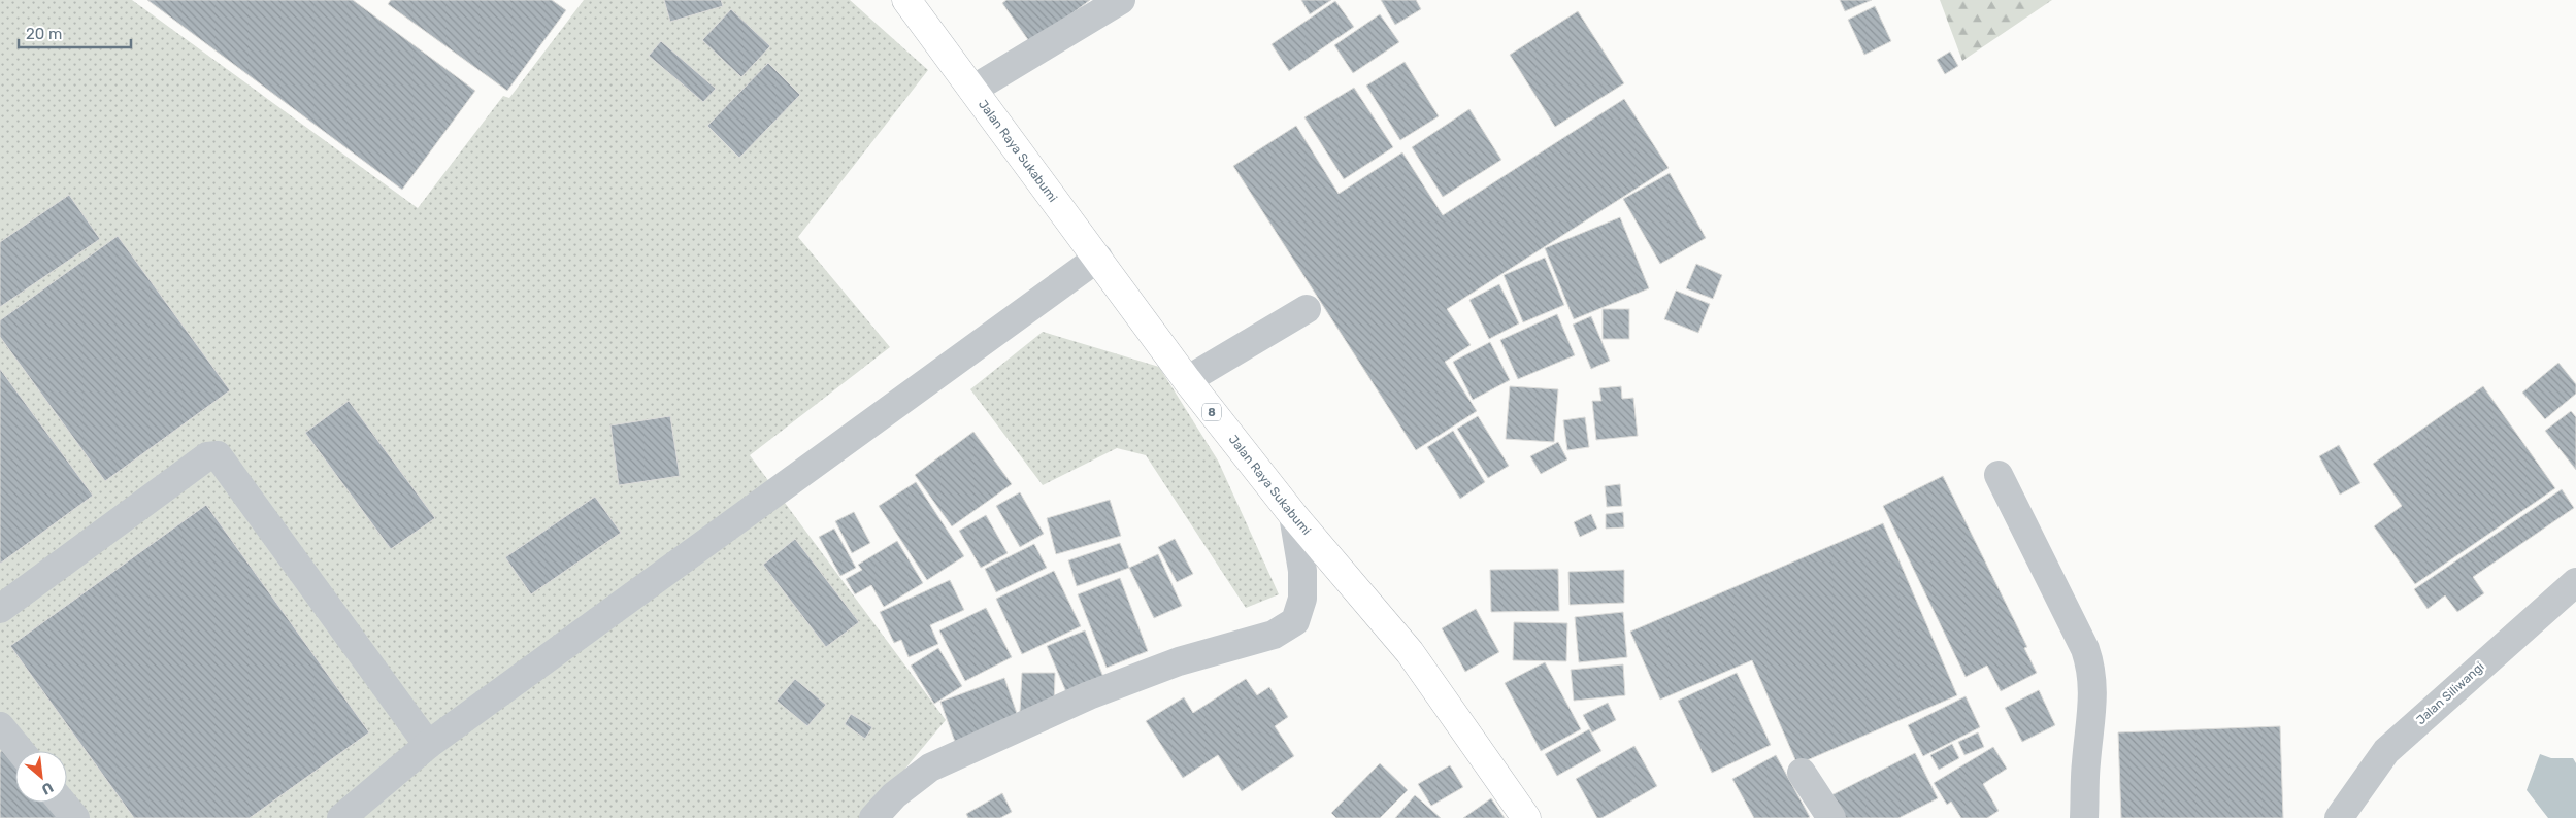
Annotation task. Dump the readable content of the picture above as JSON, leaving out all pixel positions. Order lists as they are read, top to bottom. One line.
{"streets":{"highway":["Jalan Raya Sukabumi","8"],"street":["Jalan Siliwangi"]},"scale_bar":"20 m","north":"bottom right"}
